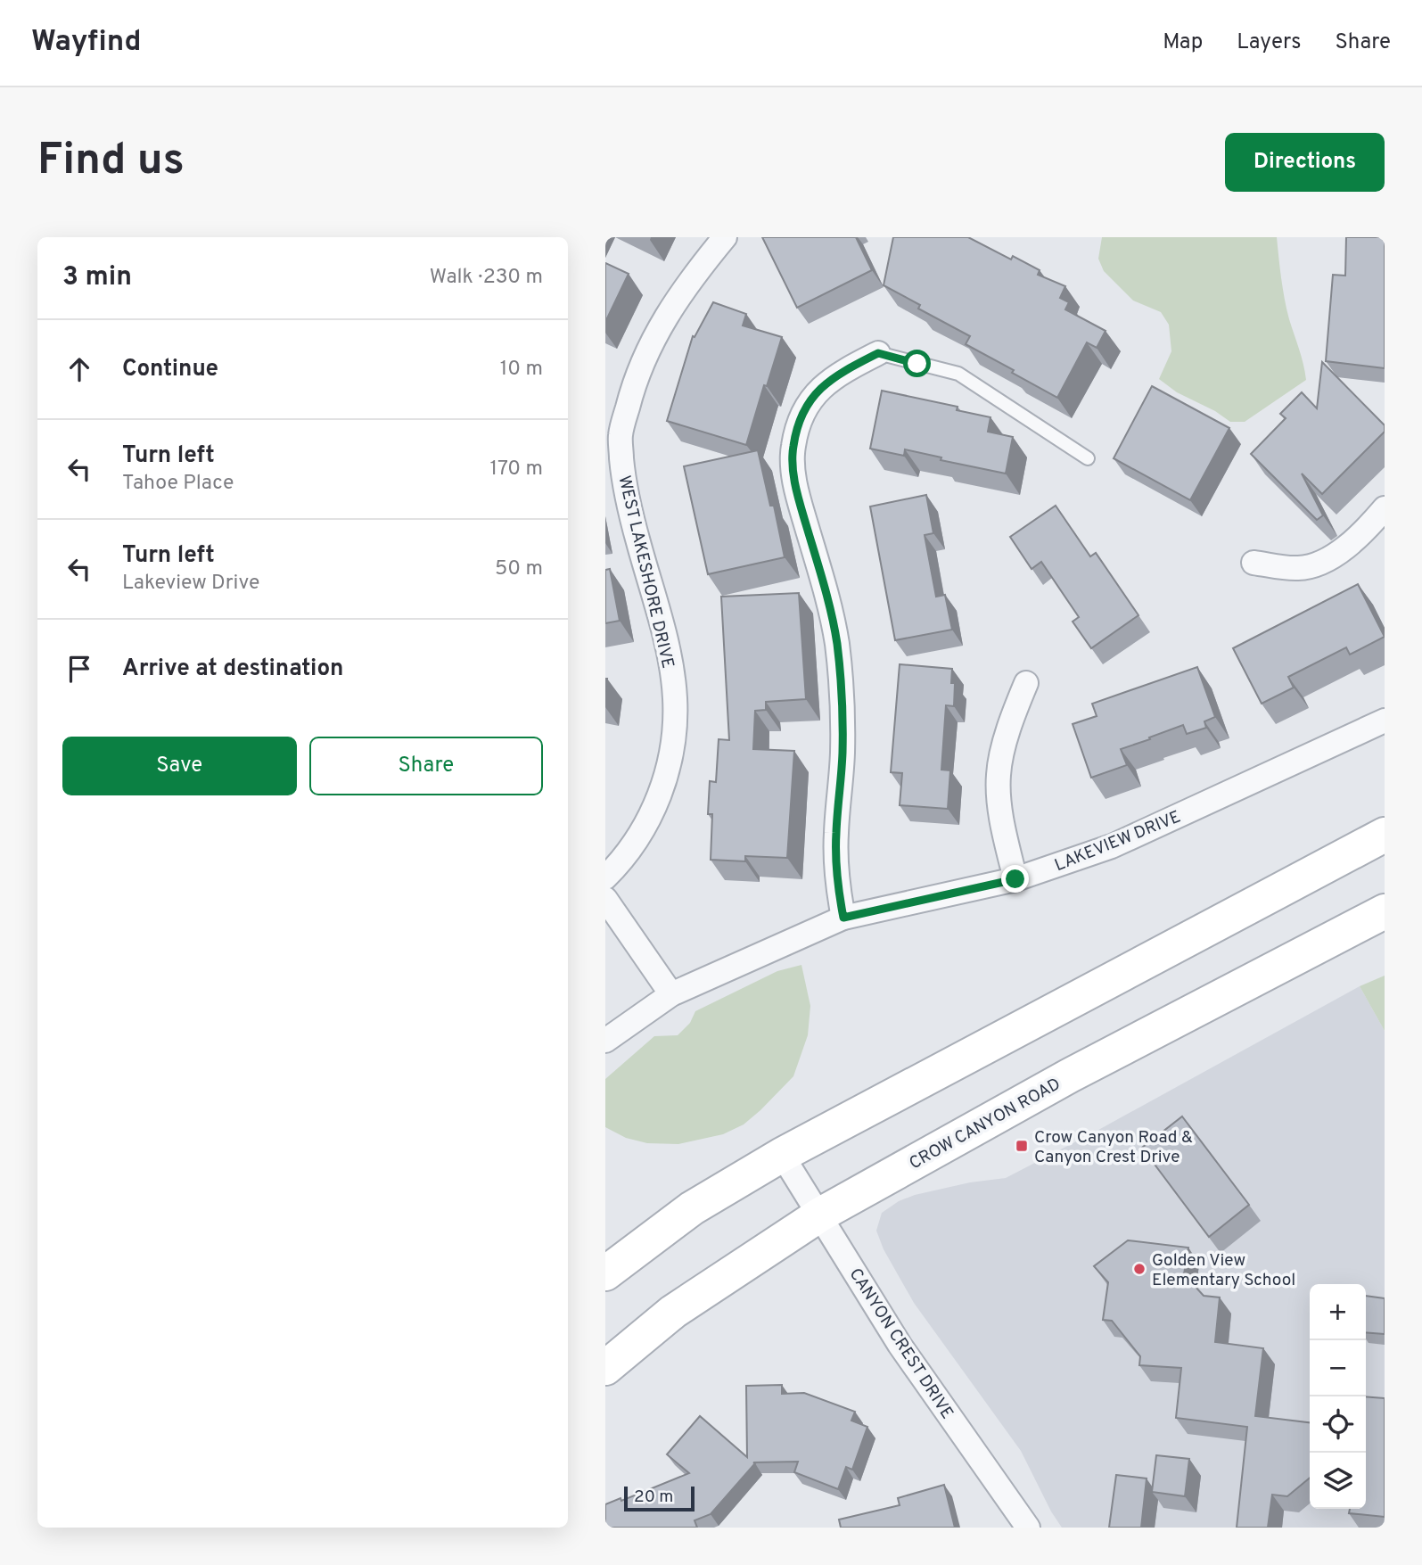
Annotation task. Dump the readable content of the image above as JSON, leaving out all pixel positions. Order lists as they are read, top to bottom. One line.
{"streets":{"main road":["CROW CANYON ROAD"],"street":["WEST LAKESHORE DRIVE","LAKEVIEW DRIVE","CANYON CREST DRIVE"]},"crossings":[["CROW CANYON ROAD","CANYON CREST DRIVE"]],"places":{"transit":["Crow Canyon Road & Canyon Crest Drive"],"other":["Golden View Elementary School"]},"scale_bar":"20 m","page":{"header":"Wayfind","nav":["Map","Layers","Share"],"buttons":["Directions",["Save","Share"]],"title":"Find us","heading":["3 min","Walk · 230 m"],"list":[["Continue","10 m"],["Turn left","Tahoe Place","170 m"],["Turn left","Lakeview Drive","50 m"],"Arrive at destination"],"map_buttons":["+","−"],"scale":"20 m"}}
